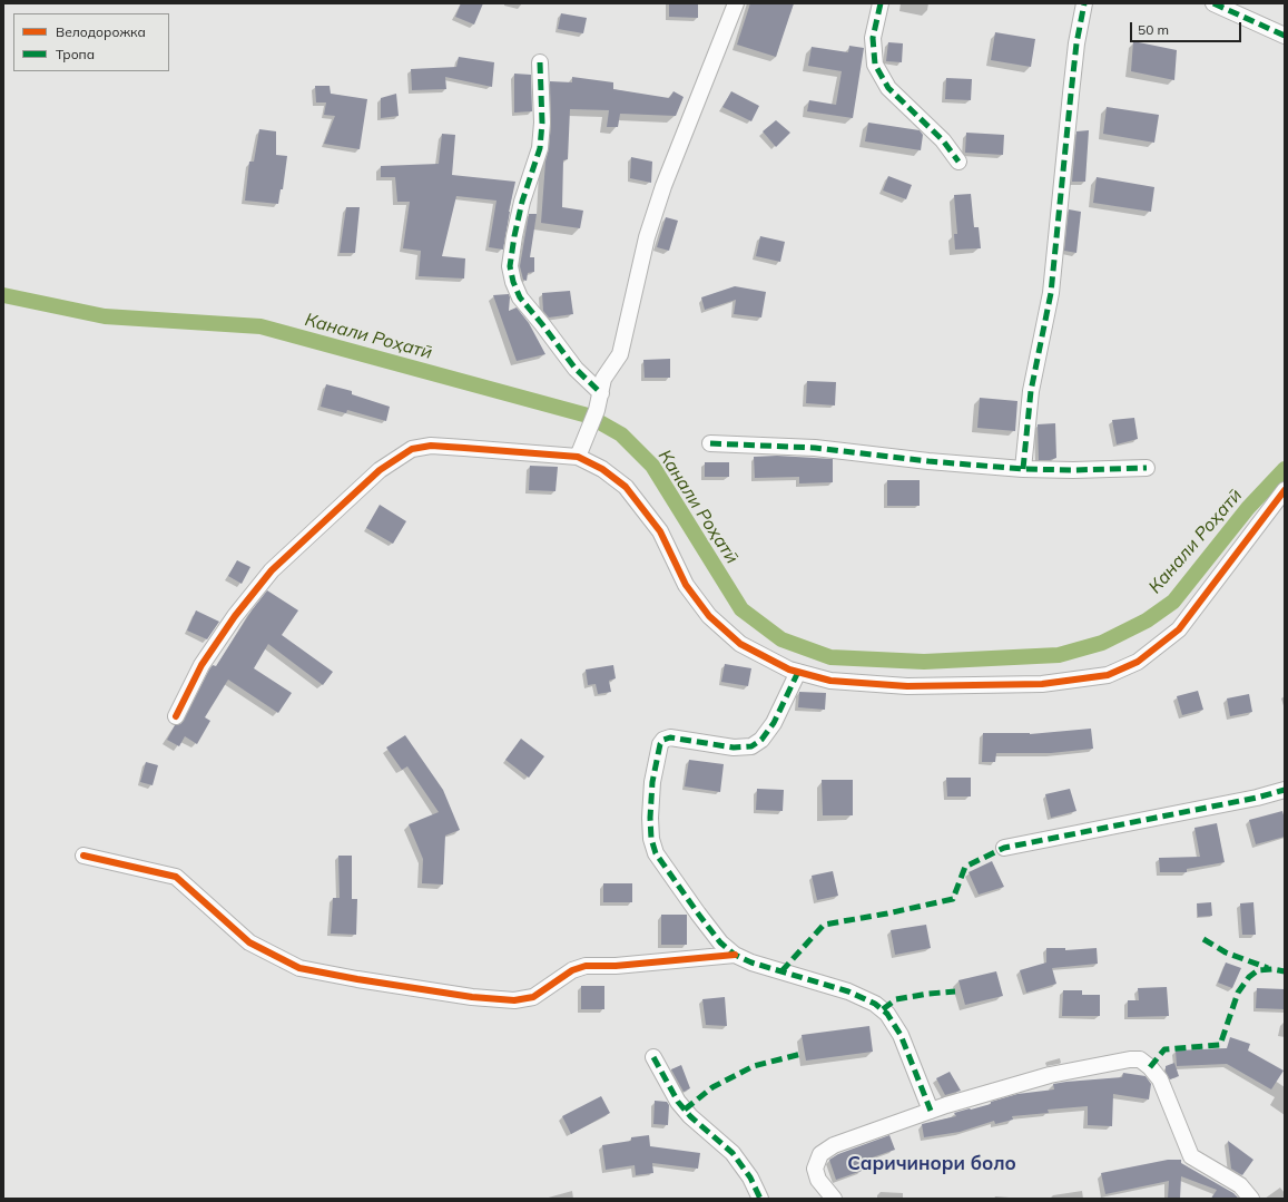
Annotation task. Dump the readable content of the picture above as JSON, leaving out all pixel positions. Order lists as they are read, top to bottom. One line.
{"districts":["Саричинори боло"],"water":["Канали Роҳатӣ"],"legend":["Велодорожка","Тропа"],"scale_bar":"50 m"}
